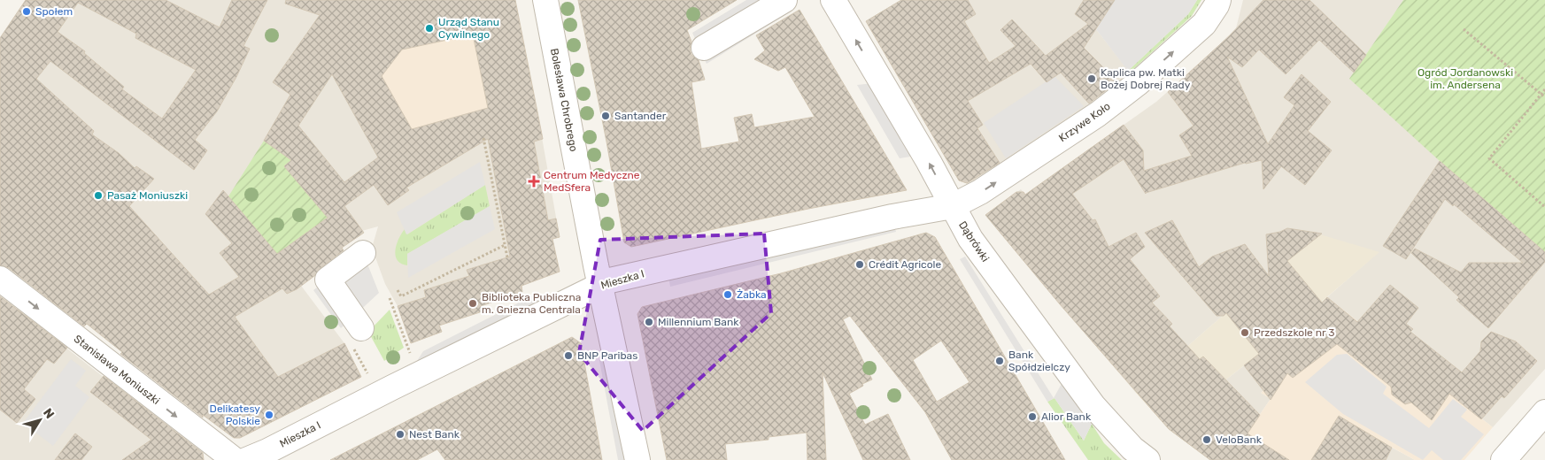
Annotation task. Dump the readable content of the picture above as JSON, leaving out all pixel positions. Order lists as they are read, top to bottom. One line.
{"streets":{"street":["Bolesława Chrobrego","Krzywe Koło","Dąbrówki","Mieszka I","Stanisława Moniuszki"]},"crossings":[["Bolesława Chrobrego","Mieszka I"],["Krzywe Koło","Dąbrówki"],["Krzywe Koło","Mieszka I"],["Dąbrówki","Mieszka I"]],"one_way":["Krzywe Koło","Dąbrówki","Stanisława Moniuszki"],"parks":["Ogród Jordanowski im. Andersena"],"places":{"other":["Społem","Urząd Stanu Cywilnego","Kaplica pw. Matki Bożej Dobrej Rady","Santander","Pasaż Moniuszki","Crédit Agricole","Żabka","Biblioteka Publiczna m. Gniezna Centrala","Millennium Bank","Przedszkole nr 3","BNP Paribas","Bank Spółdzielczy","Delikatesy Polskie","Alior Bank","Nest Bank","VeloBank"],"health":["Centrum Medyczne MedSfera"]},"north":"top right"}
